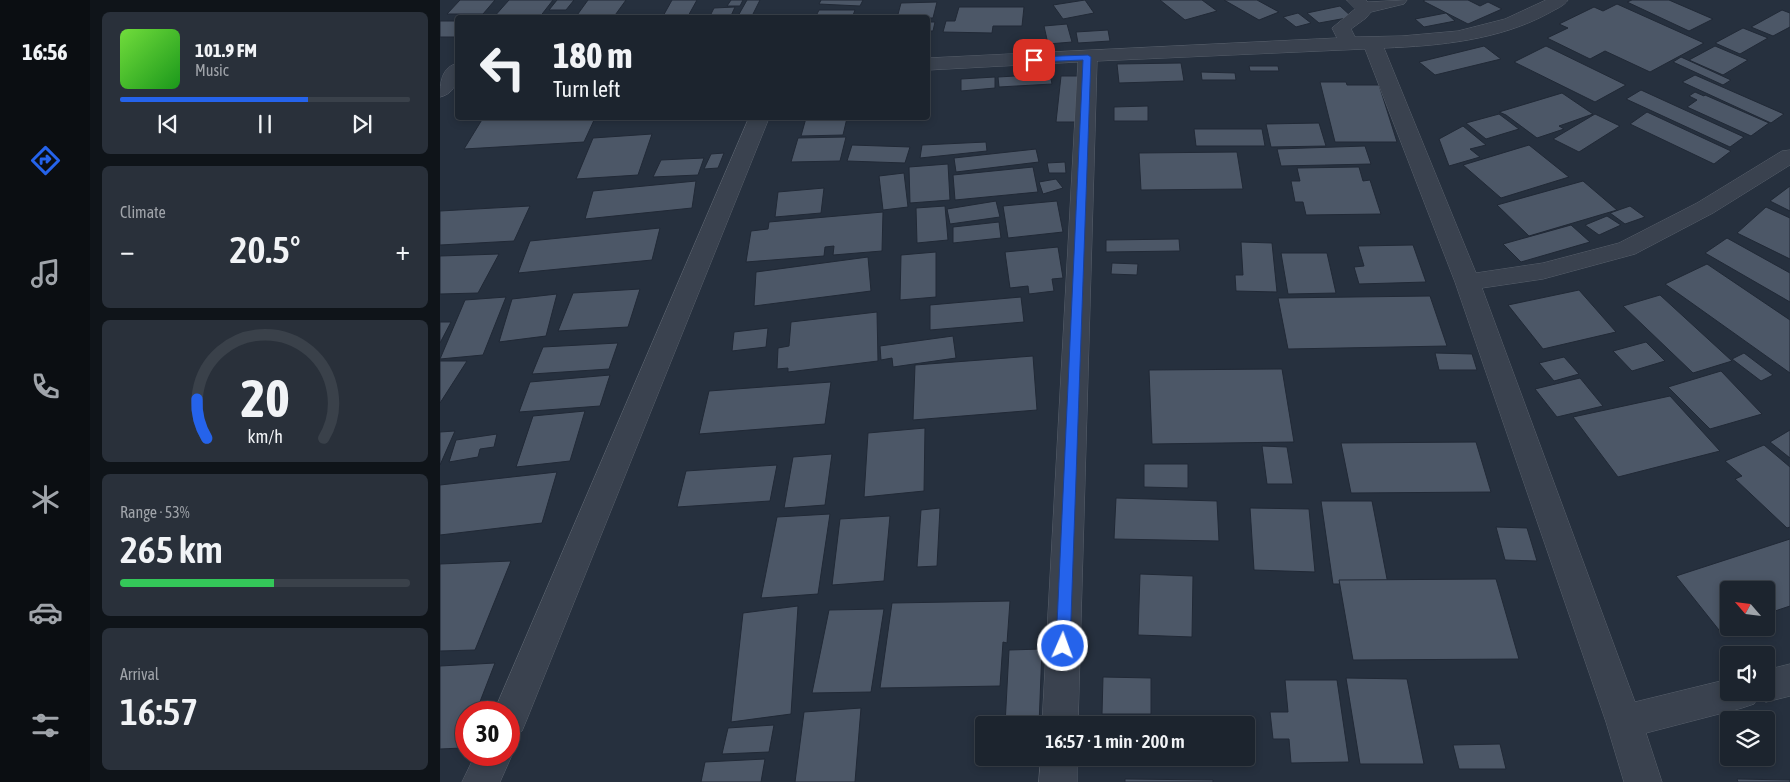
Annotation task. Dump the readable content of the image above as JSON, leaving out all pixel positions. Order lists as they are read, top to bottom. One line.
{"north":"top left","page":{"tabs":"16:56","turn":["180 m","Turn left"],"song":["101.9 FM","Music"],"tile":["Climate",["Range · 53%","265 km"],["Arrival","16:57"]],"heat":["−","20.5°","+"],"limit":"30","trip":"16:57 · 1 min · 200 m","gauge":["20","km/h"]}}
